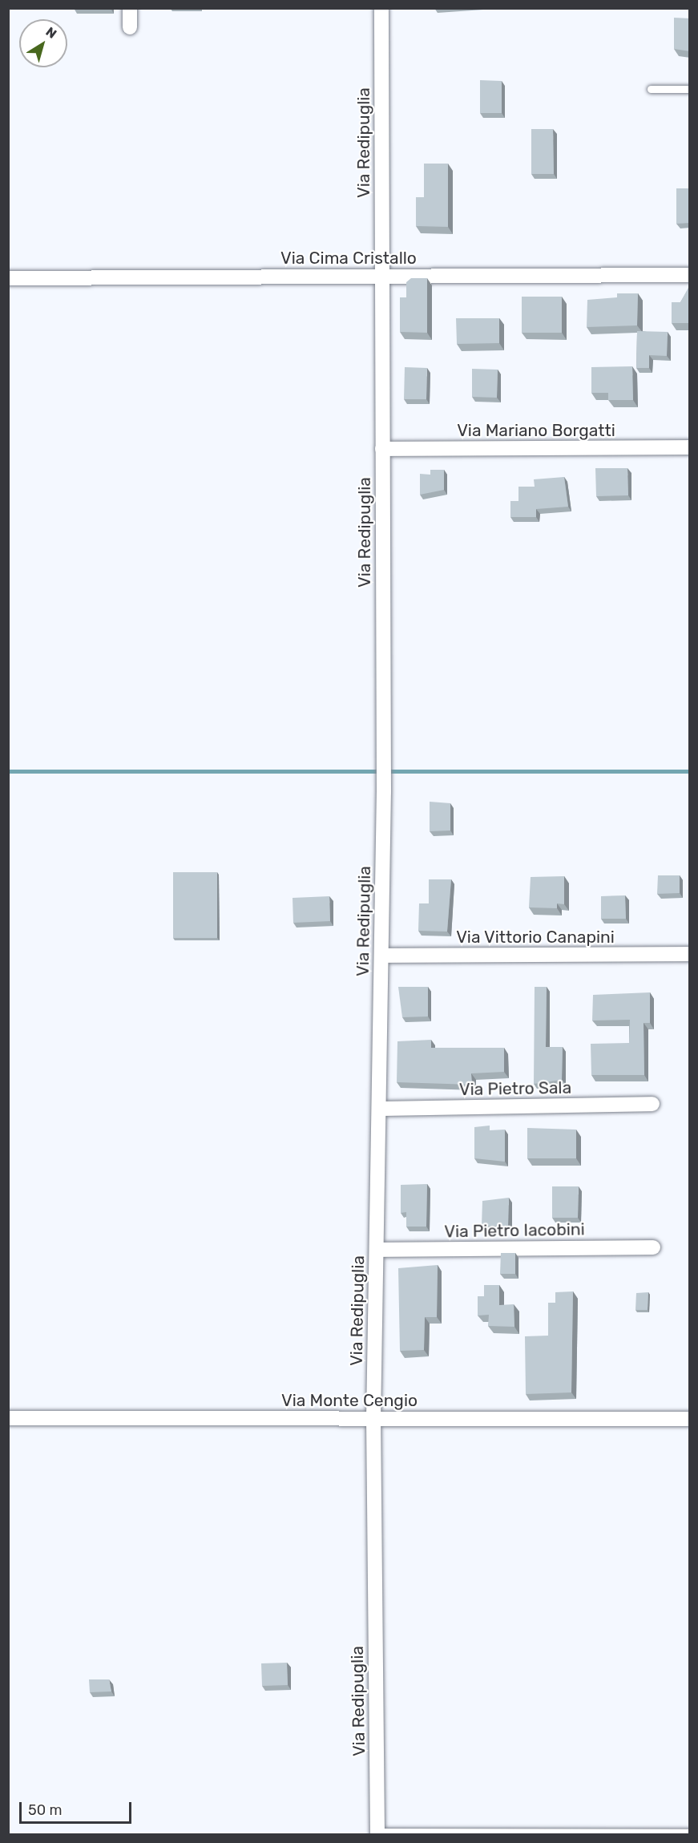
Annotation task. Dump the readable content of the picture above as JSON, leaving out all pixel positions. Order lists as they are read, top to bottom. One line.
{"streets":{"street":["Via Redipuglia","Via Cima Cristallo","Via Mariano Borgatti","Via Vittorio Canapini","Via Pietro Sala","Via Pietro Iacobini","Via Monte Cengio"]},"crossings":[["Via Redipuglia","Via Cima Cristallo"],["Via Redipuglia","Via Mariano Borgatti"],["Via Redipuglia","Via Vittorio Canapini"],["Via Redipuglia","Via Pietro Sala"],["Via Redipuglia","Via Pietro Iacobini"],["Via Redipuglia","Via Monte Cengio"]],"scale_bar":"50 m","north":"top right"}
